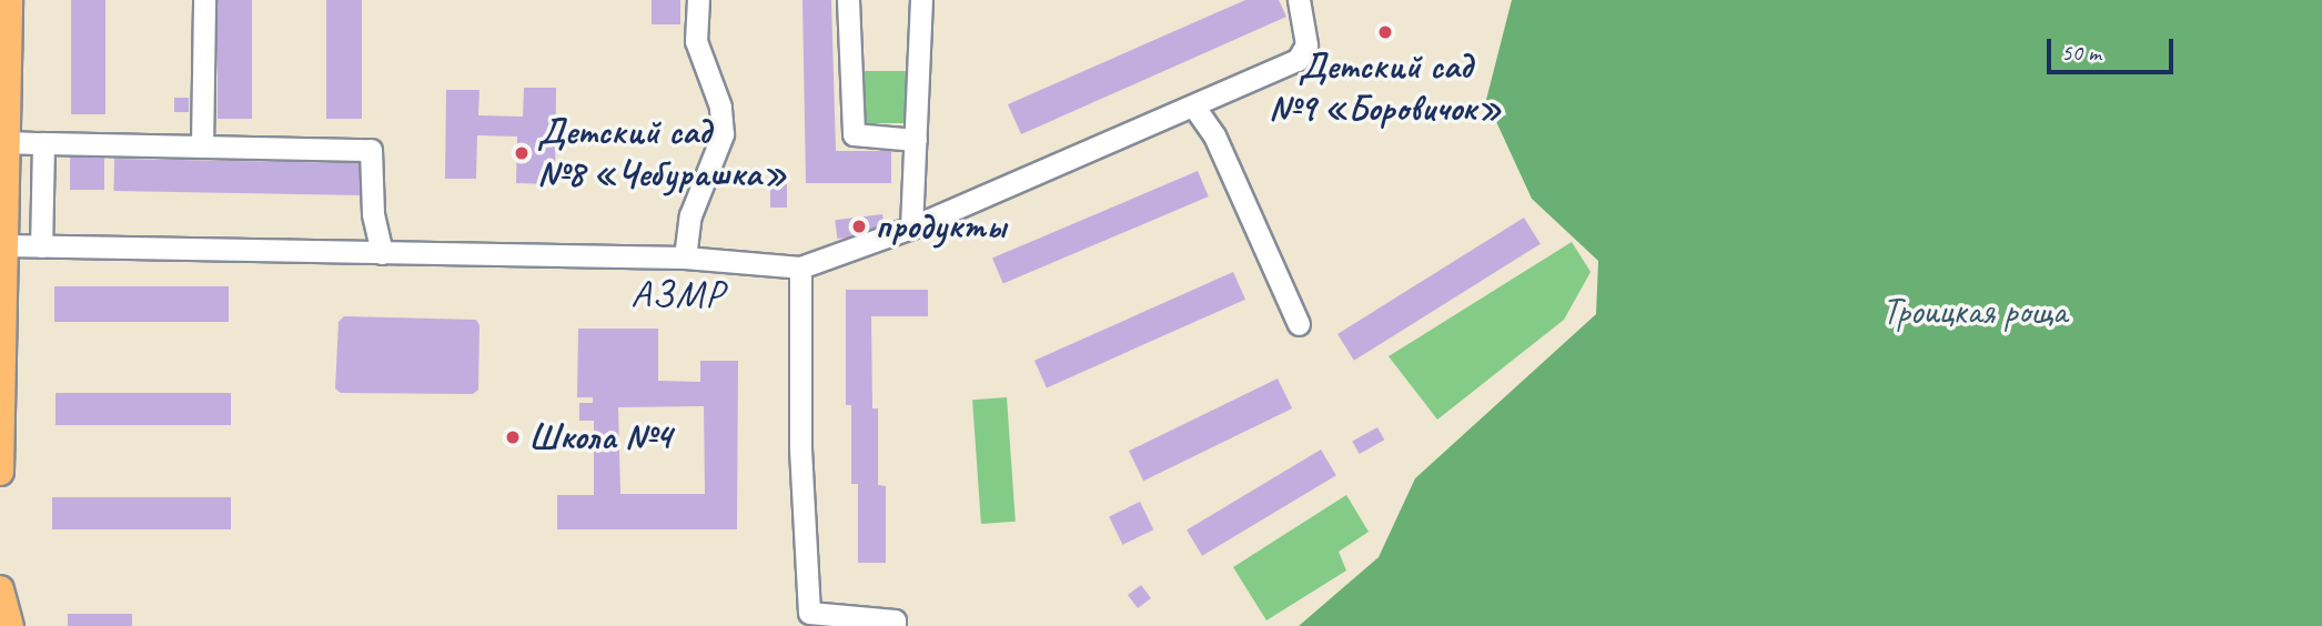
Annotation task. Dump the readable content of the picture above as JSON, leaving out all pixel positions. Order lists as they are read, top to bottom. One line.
{"districts":["АЗМР"],"parks":["Троицкая роща"],"places":["Детский сад №9 «Боровичок»","Детский сад №8 «Чебурашка»","продукты","Школа №4"],"scale_bar":"50 m"}
